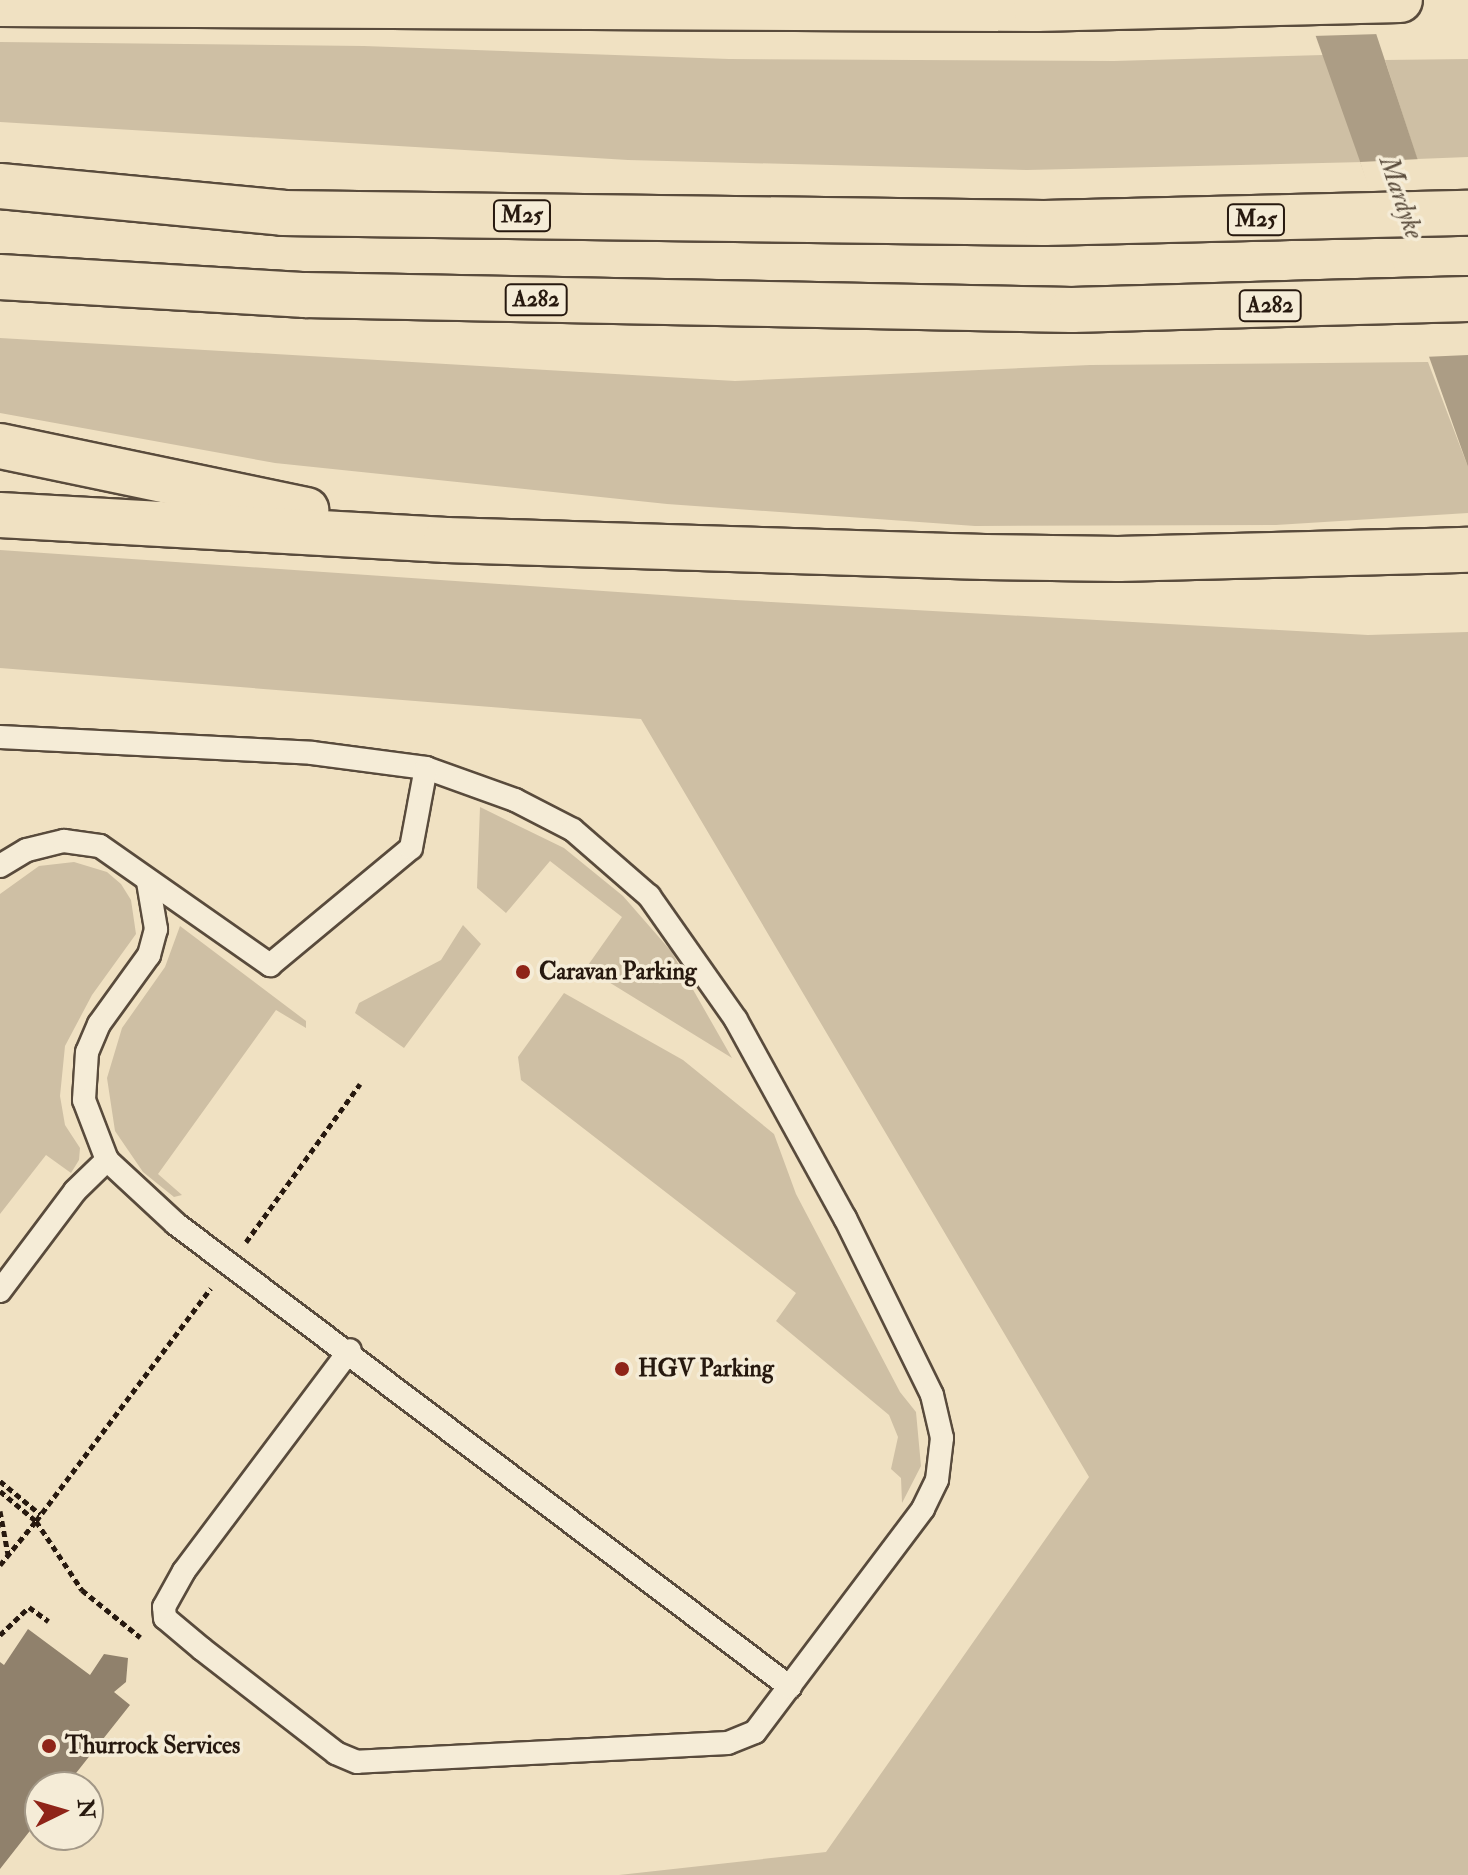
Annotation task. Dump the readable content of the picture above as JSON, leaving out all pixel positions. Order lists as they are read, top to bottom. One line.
{"streets":{"highway":["M25","A282"]},"water":["Mardyke"],"places":["Caravan Parking","HGV Parking","Thurrock Services"],"north":"right"}
